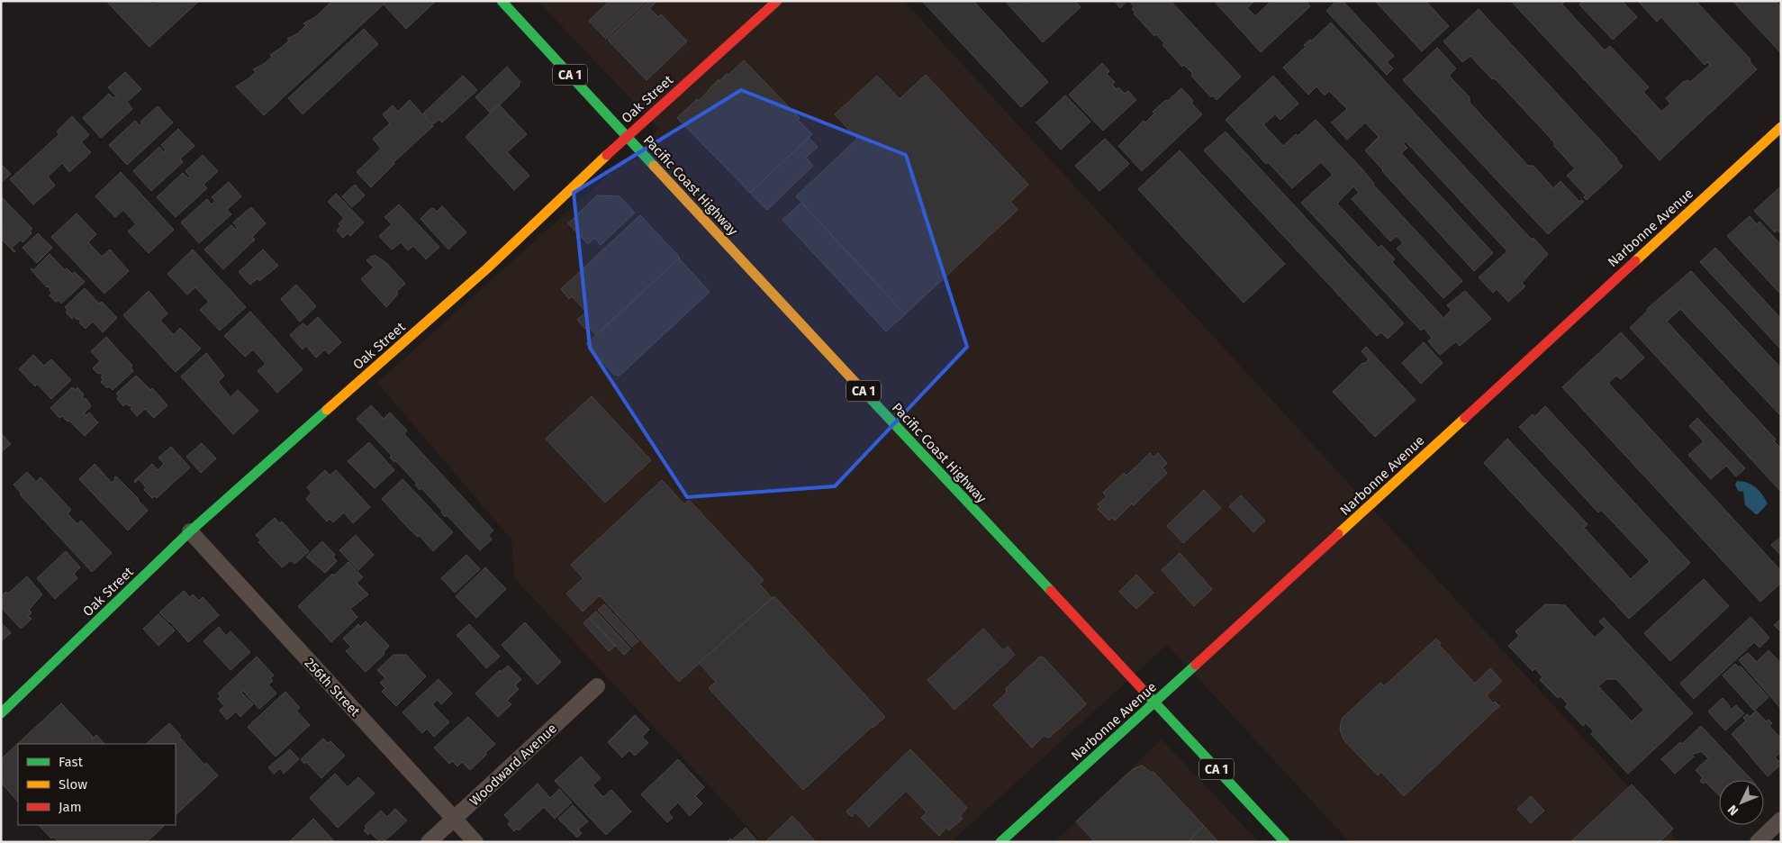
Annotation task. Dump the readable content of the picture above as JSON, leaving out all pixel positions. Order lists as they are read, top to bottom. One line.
{"streets":{"main road":["CA 1","Oak Street","Pacific Coast Highway","Narbonne Avenue"],"street":["256th Street","Woodward Avenue"]},"crossings":[["Oak Street","Pacific Coast Highway"],["Oak Street","256th Street"],["Pacific Coast Highway","Narbonne Avenue"],["256th Street","Woodward Avenue"]],"legend":["Fast","Slow","Jam"],"north":"bottom left"}
